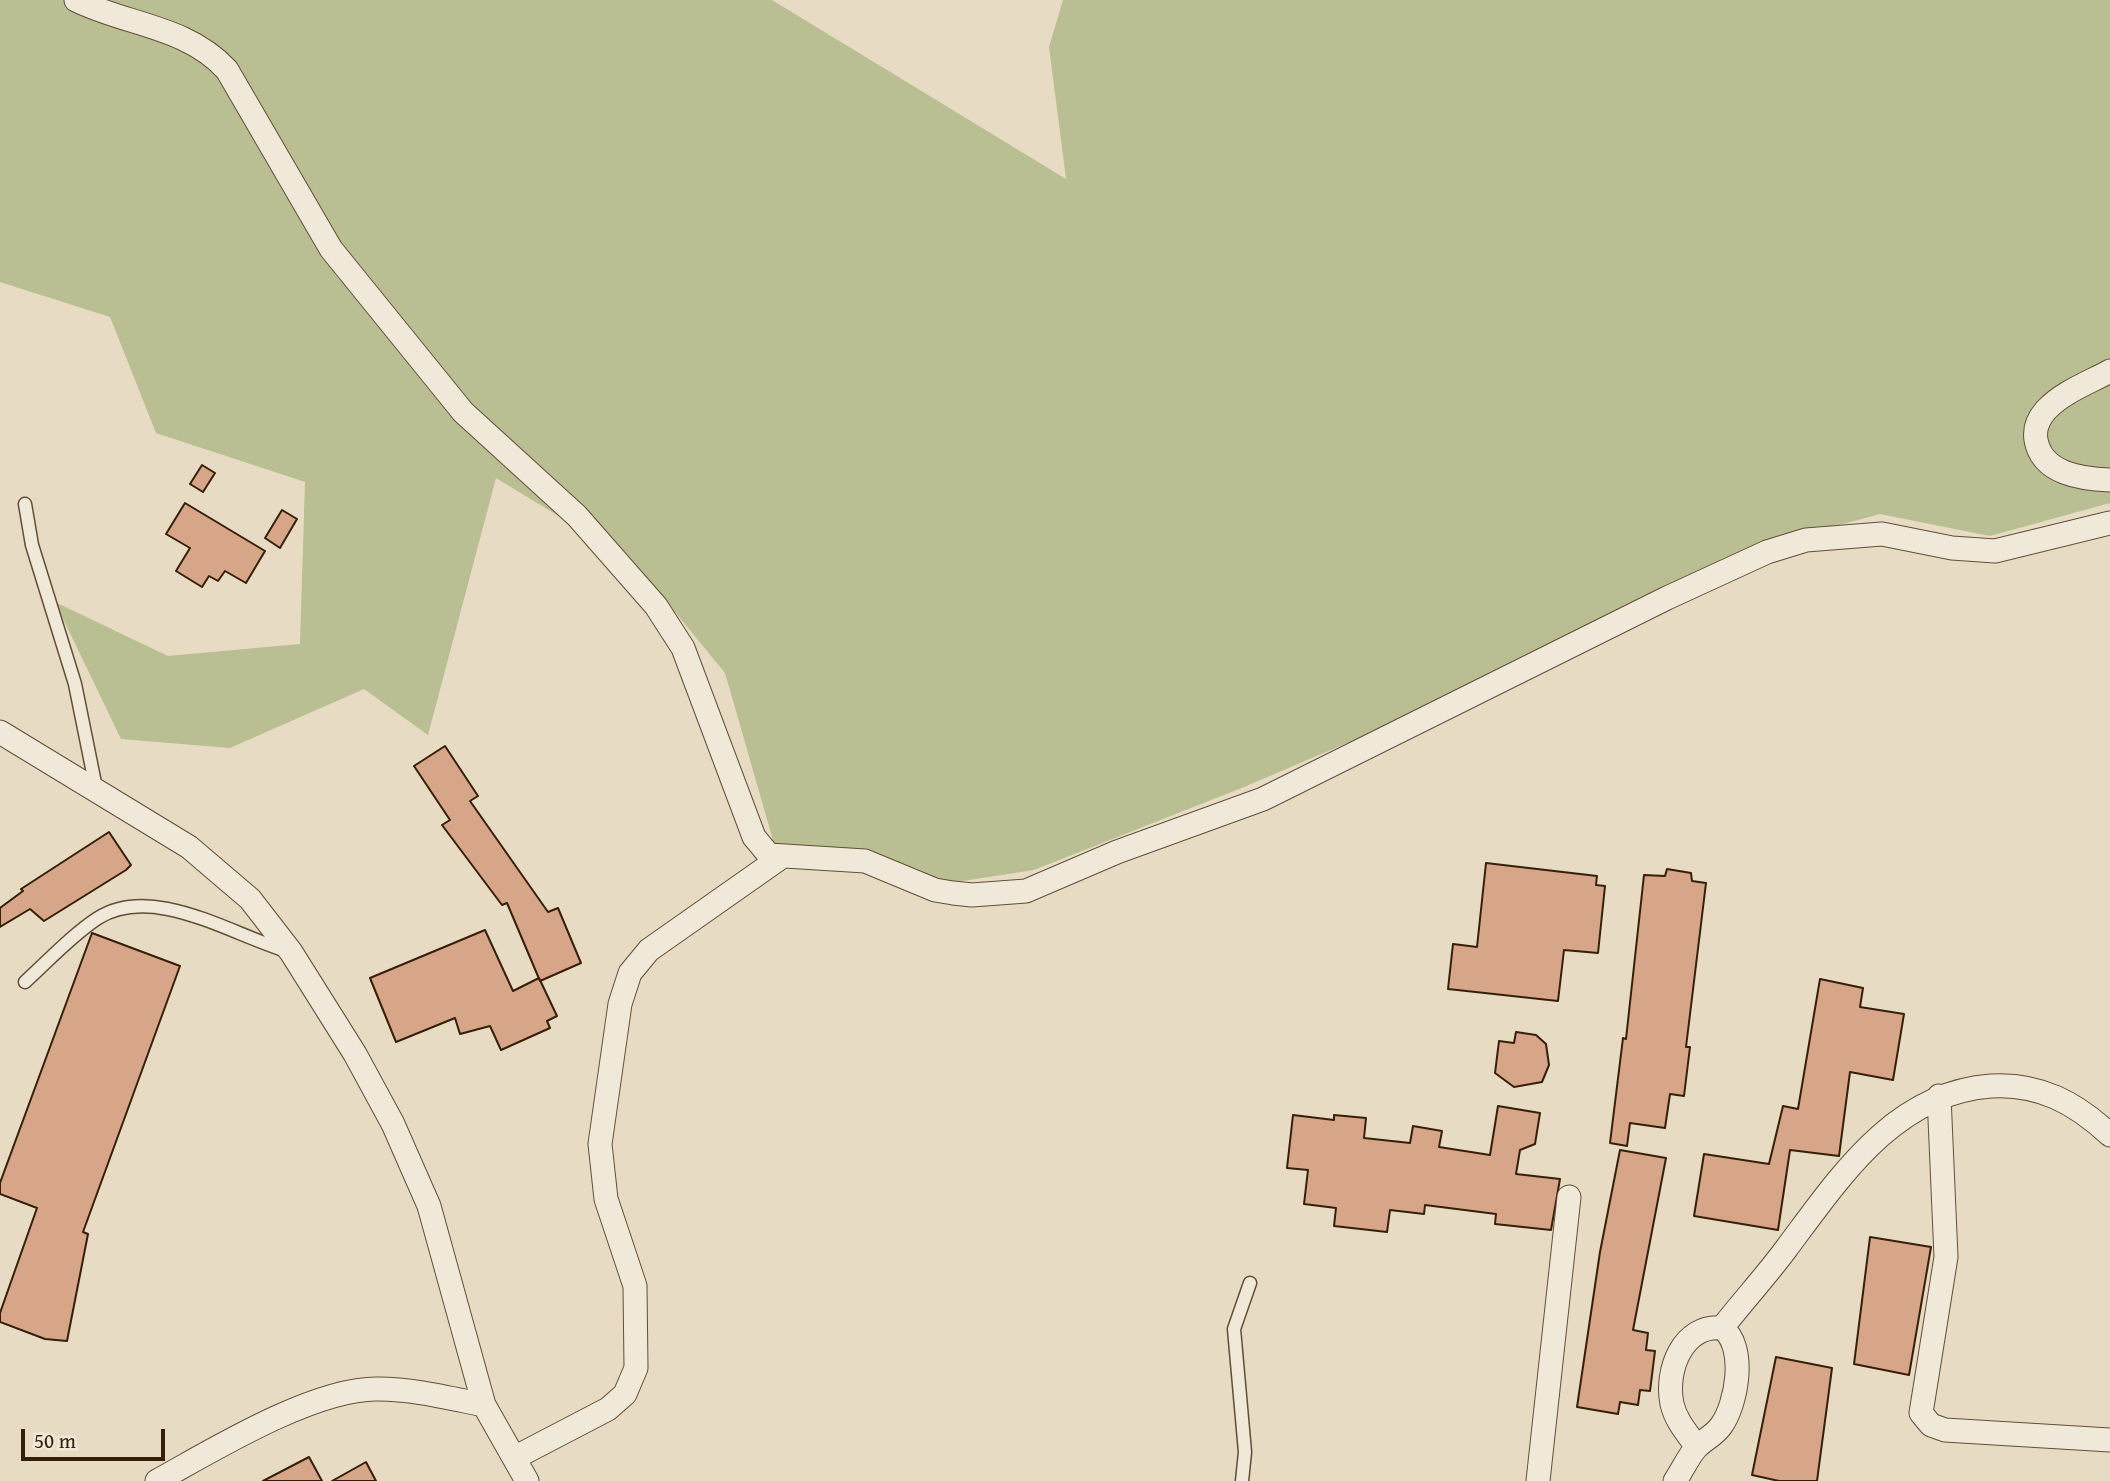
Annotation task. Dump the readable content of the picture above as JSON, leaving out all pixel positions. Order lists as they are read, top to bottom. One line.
{"scale_bar":"50 m"}
